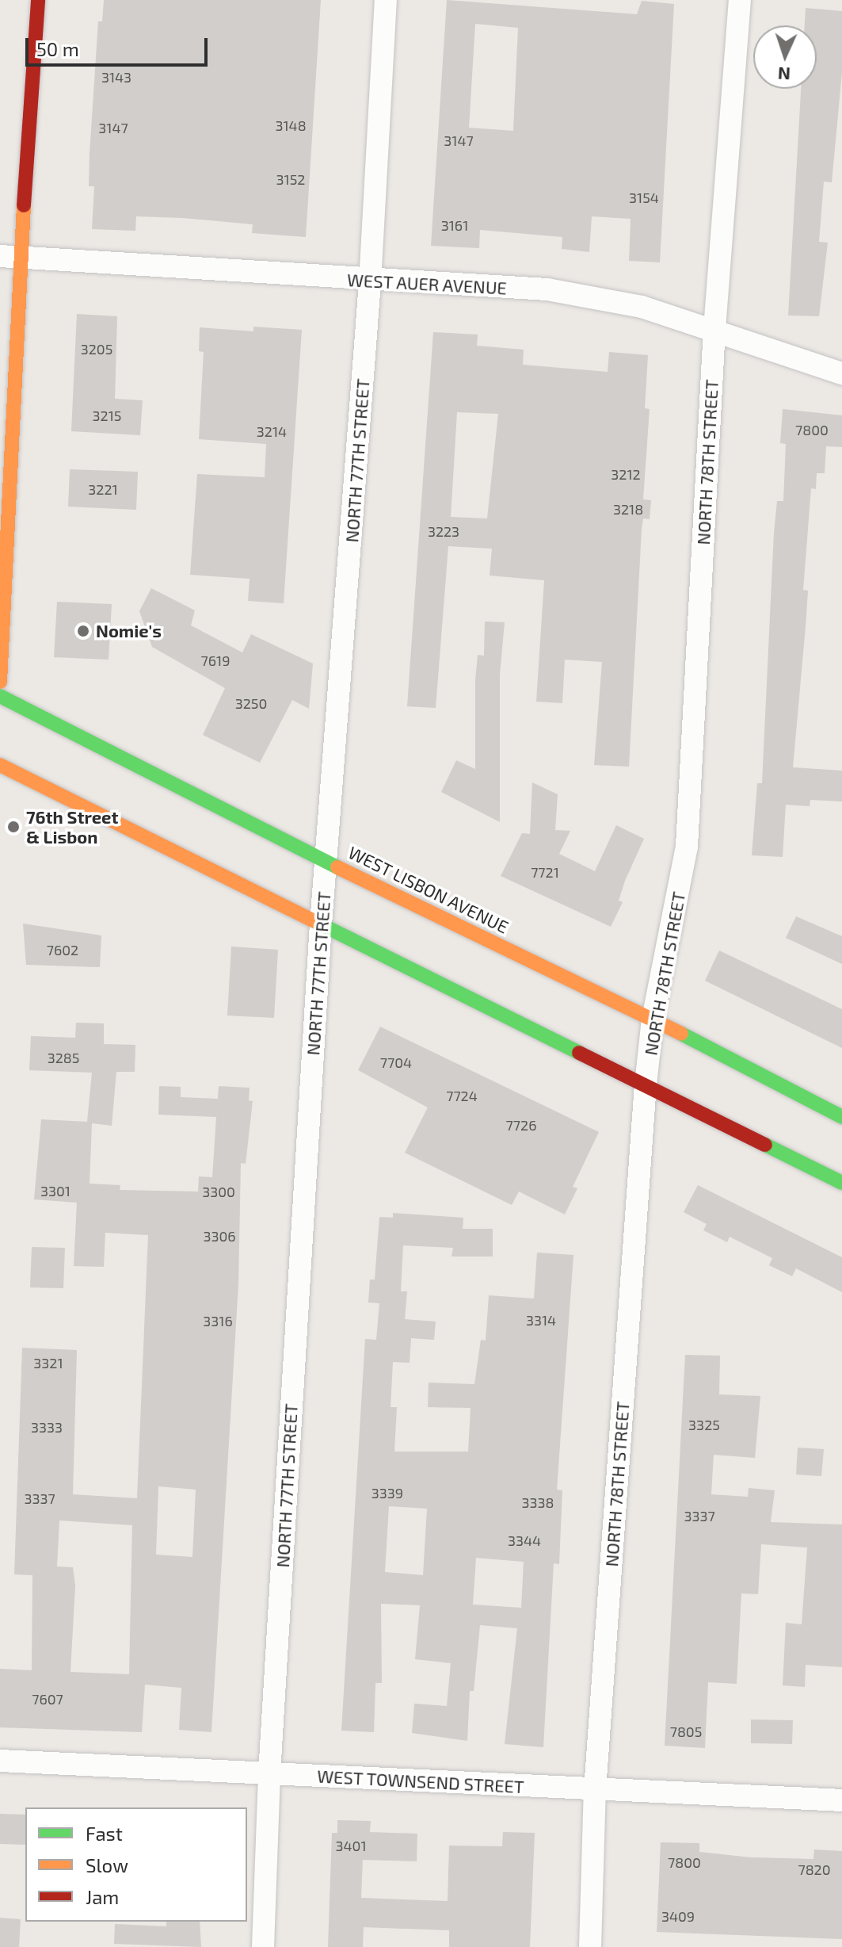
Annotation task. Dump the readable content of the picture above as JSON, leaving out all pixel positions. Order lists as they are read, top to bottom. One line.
{"streets":{"main road":["WEST LISBON AVENUE"],"street":["WEST AUER AVENUE","NORTH 77TH STREET","NORTH 78TH STREET","WEST TOWNSEND STREET"]},"crossings":[["WEST AUER AVENUE","NORTH 77TH STREET"],["WEST AUER AVENUE","NORTH 78TH STREET"],["NORTH 77TH STREET","WEST LISBON AVENUE"],["NORTH 77TH STREET","WEST TOWNSEND STREET"],["NORTH 78TH STREET","WEST LISBON AVENUE"],["NORTH 78TH STREET","WEST TOWNSEND STREET"]],"places":["Nomie's","76th Street & Lisbon"],"house_numbers":["3143","3148","3147","3147","3152","3154","3161","3205","3215","7800","3214","3212","3221","3218","3223","7619","3250","7721","7602","3285","7704","7724","7726","3301","3300","3306","3314","3316","3321","3325","3333","3339","3337","3338","3337","3344","7607","7805","3401","7800","7820","3409"],"legend":["Fast","Slow","Jam"],"scale_bar":"50 m","north":"bottom"}
